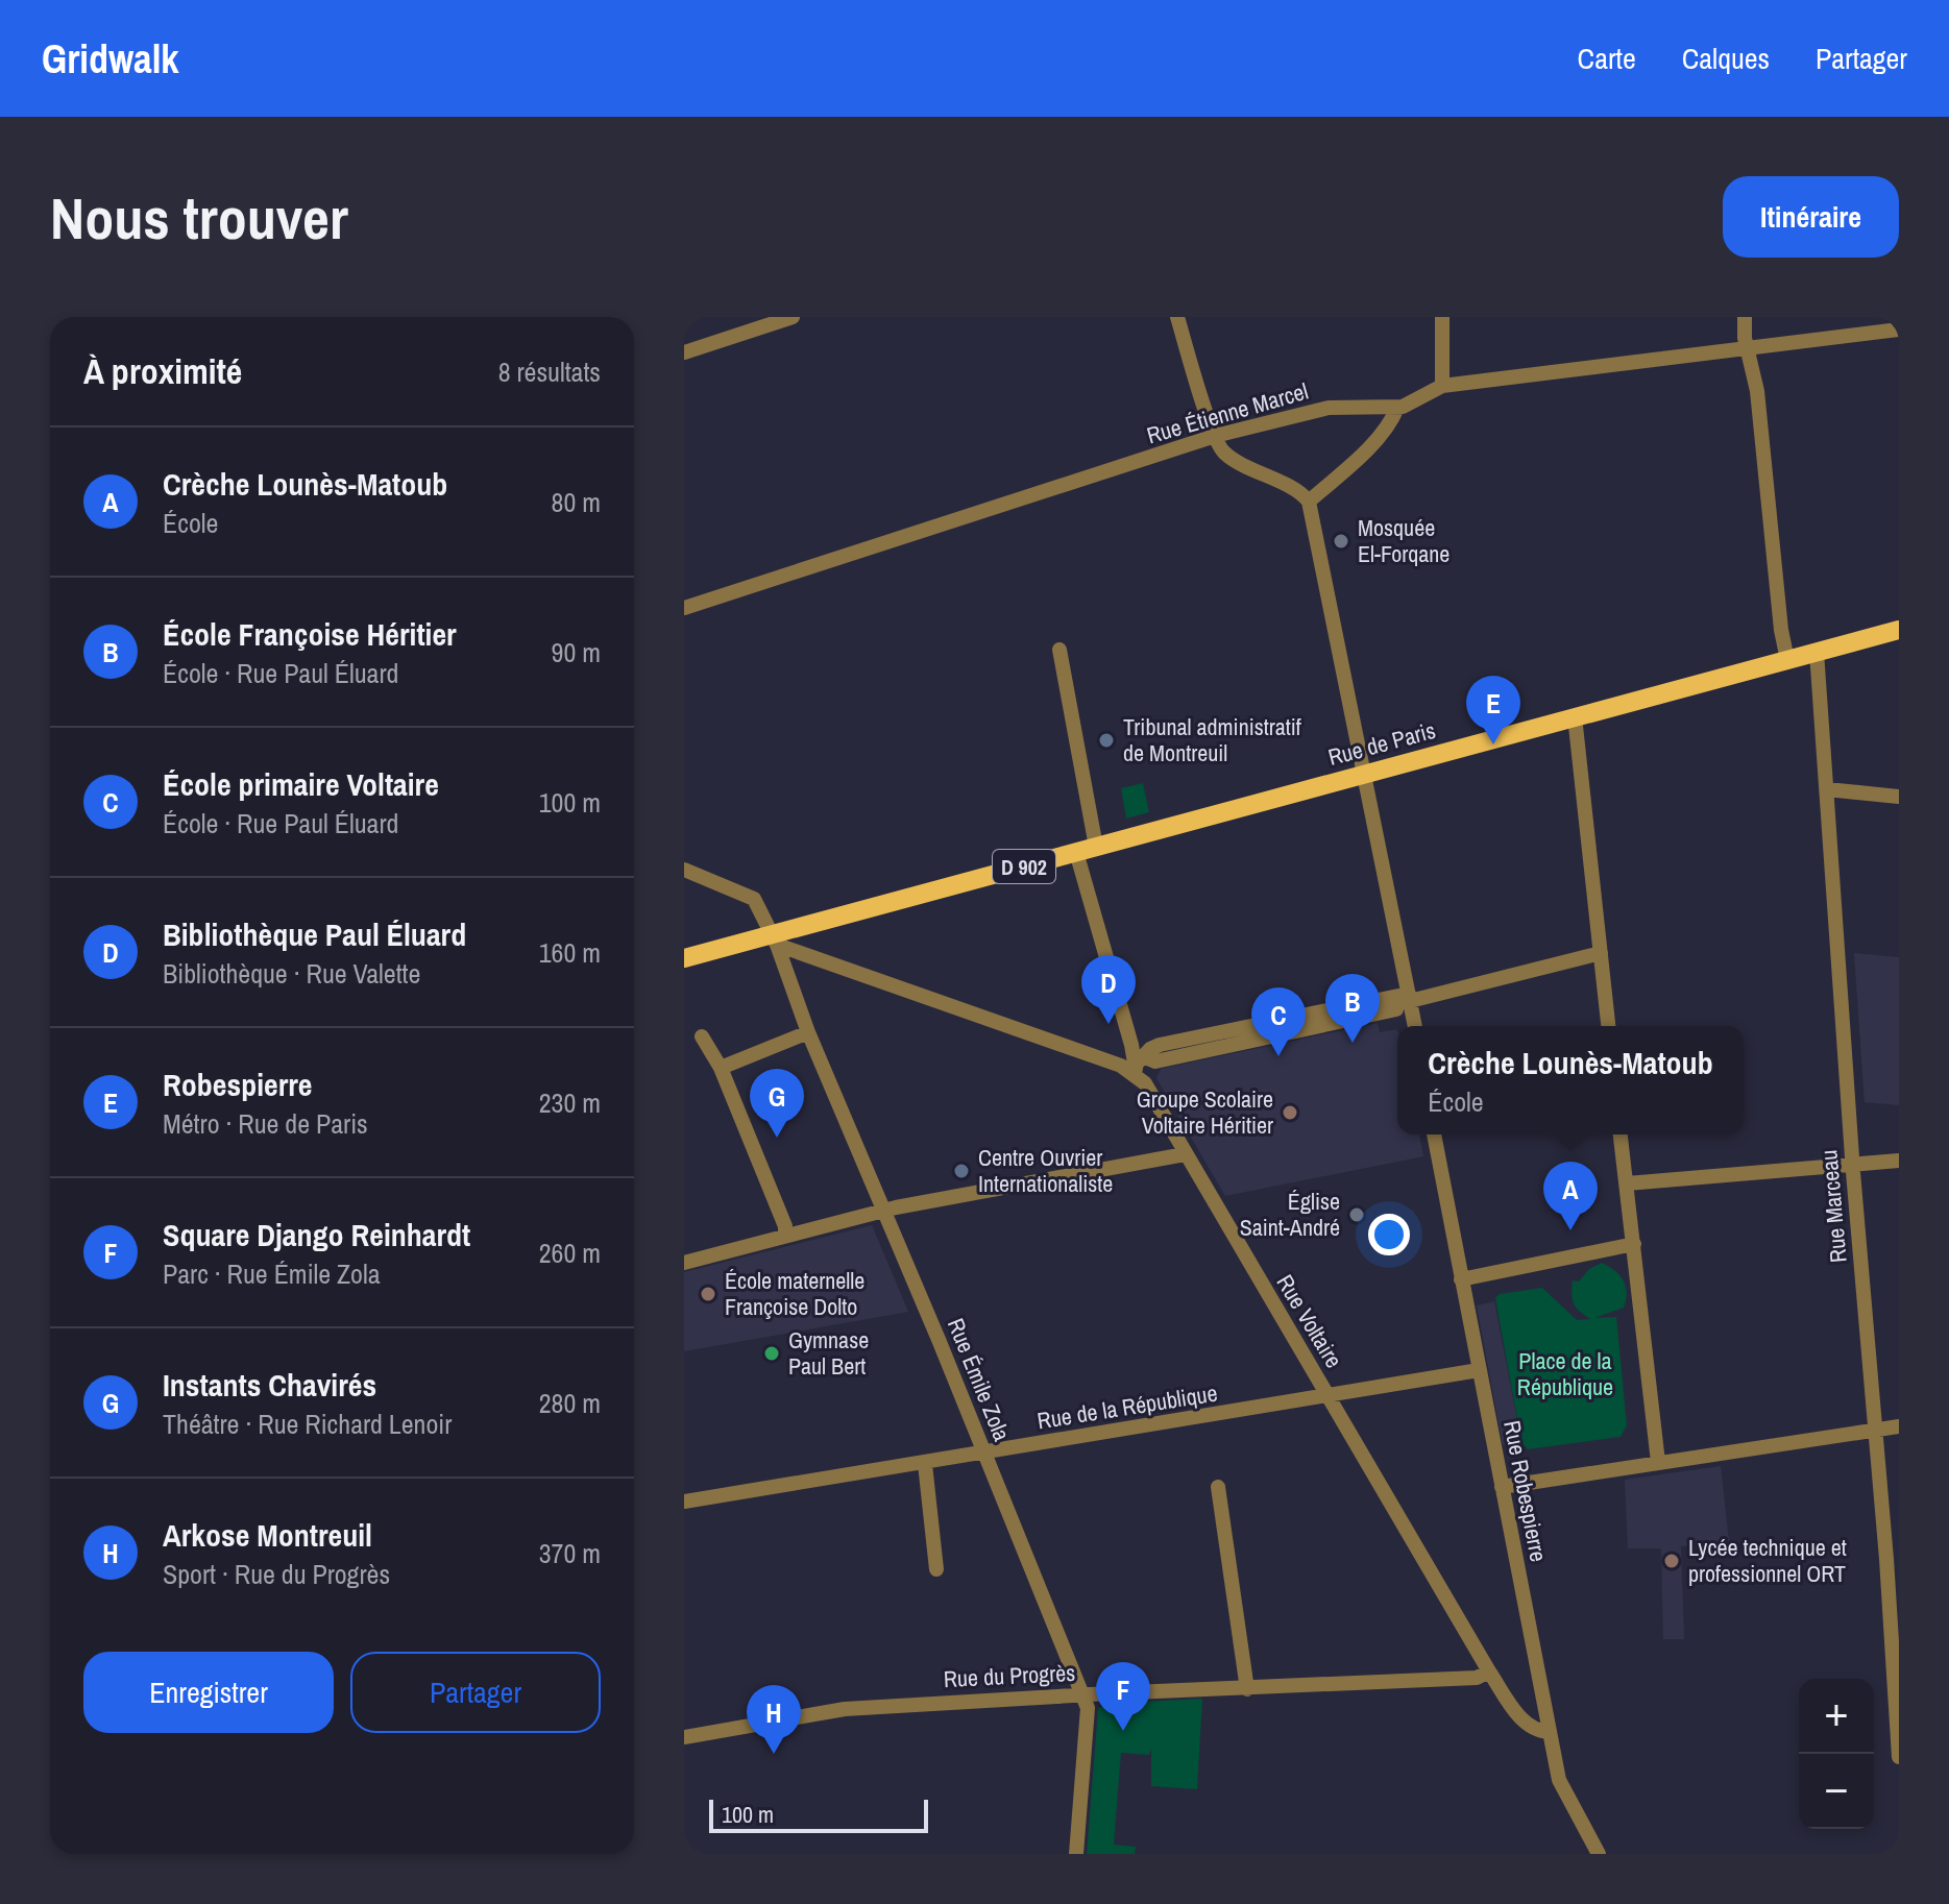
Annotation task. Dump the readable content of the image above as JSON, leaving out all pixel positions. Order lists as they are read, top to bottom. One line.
{"streets":{"main road":["Rue de Paris","D 902"],"street":["Rue Étienne Marcel","Rue Marceau","Rue Voltaire","Rue Émile Zola","Rue de la République","Rue Robespierre","Rue du Progrès"]},"crossings":[["Rue de Paris","Rue Marceau"],["Rue de Paris","Rue Émile Zola"],["Rue Voltaire","Rue de la République"],["Rue Voltaire","Rue Robespierre"],["Rue Voltaire","Rue du Progrès"],["Rue Émile Zola","Rue de la République"],["Rue Émile Zola","Rue du Progrès"],["Rue de la République","Rue Robespierre"]],"parks":["Place de la République"],"places":["Mosquée El-Forqane","Tribunal administratif de Montreuil","Groupe Scolaire Voltaire Héritier","Centre Ouvrier Internationaliste","Église Saint-André","École maternelle Françoise Dolto","Gymnase Paul Bert","Lycée technique et professionnel ORT"],"scale_bar":"100 m","page":{"header":"Gridwalk","nav":["Carte","Calques","Partager"],"buttons":["Itinéraire",["Enregistrer","Partager"]],"title":"Nous trouver","heading":["À proximité","8 résultats"],"list":[{"mark":"A","name":"Crèche Lounès-Matoub","note":"École","value":"80 m"},{"mark":"B","name":"École Françoise Héritier","note":"École · Rue Paul Éluard","value":"90 m"},{"mark":"C","name":"École primaire Voltaire","note":"École · Rue Paul Éluard","value":"100 m"},{"mark":"D","name":"Bibliothèque Paul Éluard","note":"Bibliothèque · Rue Valette","value":"160 m"},{"mark":"E","name":"Robespierre","note":"Métro · Rue de Paris","value":"230 m"},{"mark":"F","name":"Square Django Reinhardt","note":"Parc · Rue Émile Zola","value":"260 m"},{"mark":"G","name":"Instants Chavirés","note":"Théâtre · Rue Richard Lenoir","value":"280 m"},{"mark":"H","name":"Arkose Montreuil","note":"Sport · Rue du Progrès","value":"370 m"}],"pins":["E","D","B","C","G","A","F","H"],"popup":["Crèche Lounès-Matoub","École"],"map_buttons":["+","−"],"scale":"100 m"}}
